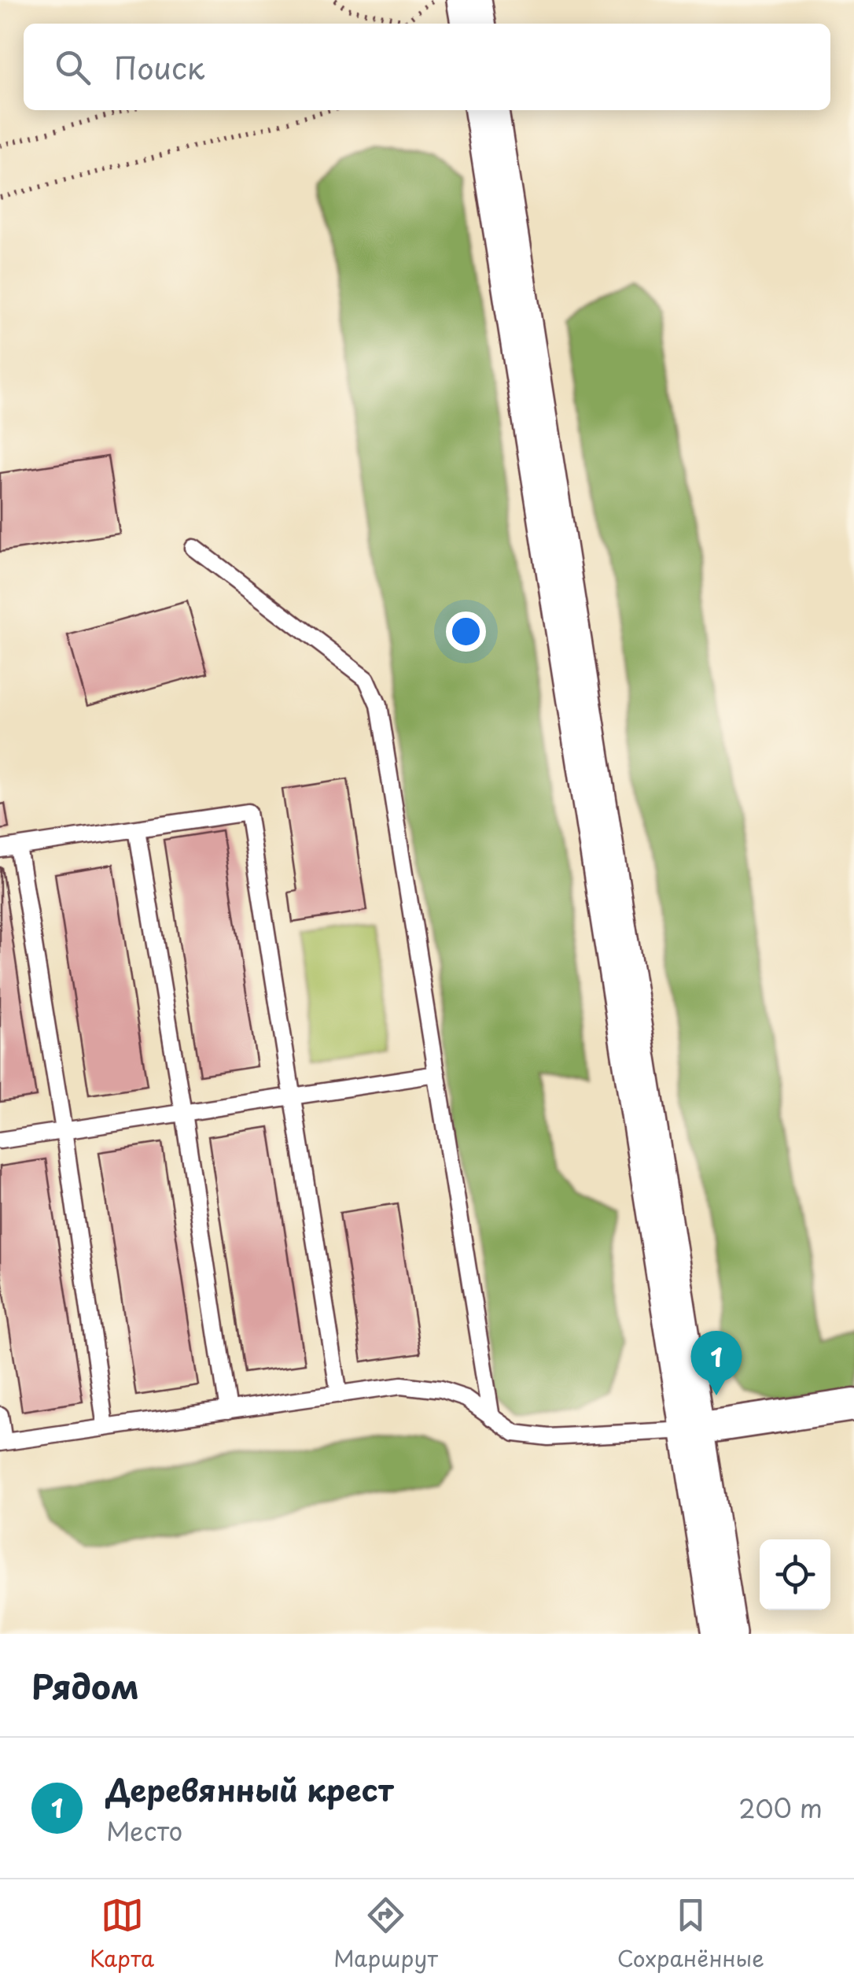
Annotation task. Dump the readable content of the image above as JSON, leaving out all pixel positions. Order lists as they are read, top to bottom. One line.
{"page":{"search":"Поиск","pins":"1","heading":"Рядом","list":[{"mark":"1","name":"Деревянный крест","note":"Место","value":"200 m"}],"nav":["Карта","Маршрут","Сохранённые"]}}
